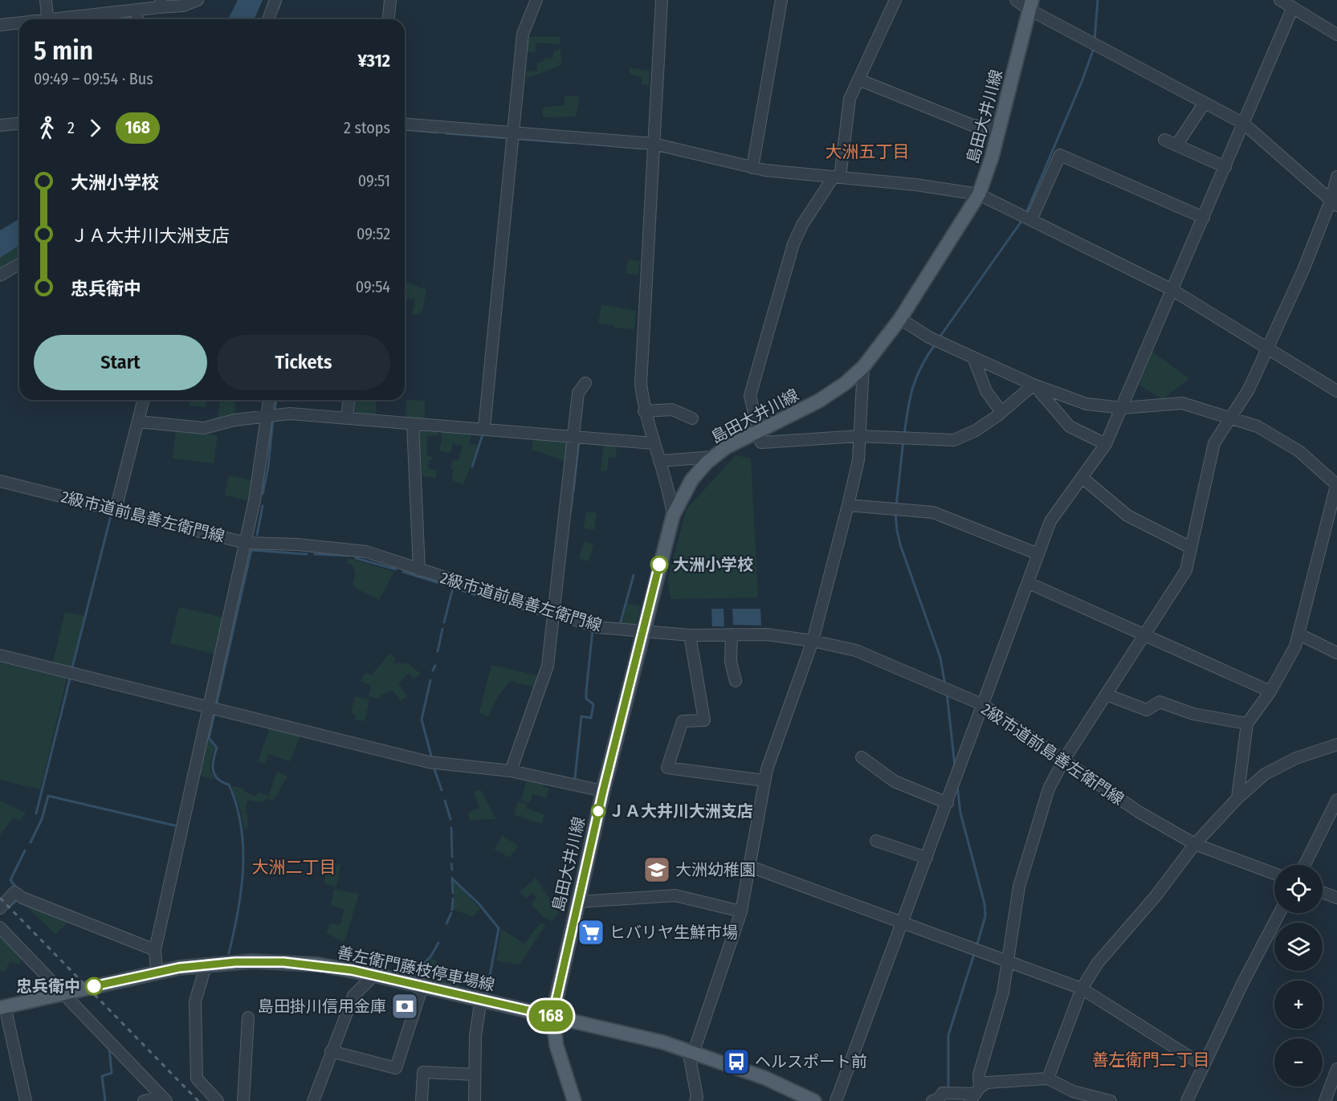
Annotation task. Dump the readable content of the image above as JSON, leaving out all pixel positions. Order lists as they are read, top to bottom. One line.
{"streets":{"main road":["島田大井川線","善左衛門藤枝停車場線"],"street":["2級市道前島善左衛門線"]},"crossings":[["島田大井川線","2級市道前島善左衛門線"],["島田大井川線","善左衛門藤枝停車場線"]],"districts":["大洲五丁目","大洲二丁目","善左衛門二丁目"],"places":{"other":["大洲小学校","ＪＡ大井川大洲支店","忠兵衛中"],"school or university":["大洲幼稚園"],"supermarket":["ヒバリヤ生鮮市場"],"bank":["島田掛川信用金庫"],"bus stop":["ヘルスポート前"]},"lines":["bus line 168"],"page":{"on_map":"168","heading":["5 min","09:49 – 09:54 · Bus","¥312"],"legs":["2","168","2 stops"],"list":[{"name":"大洲小学校","value":"09:51"},{"name":"ＪＡ大井川大洲支店","value":"09:52"},{"name":"忠兵衛中","value":"09:54"}],"buttons":["Start","Tickets"],"map_buttons":["+","−"]}}
